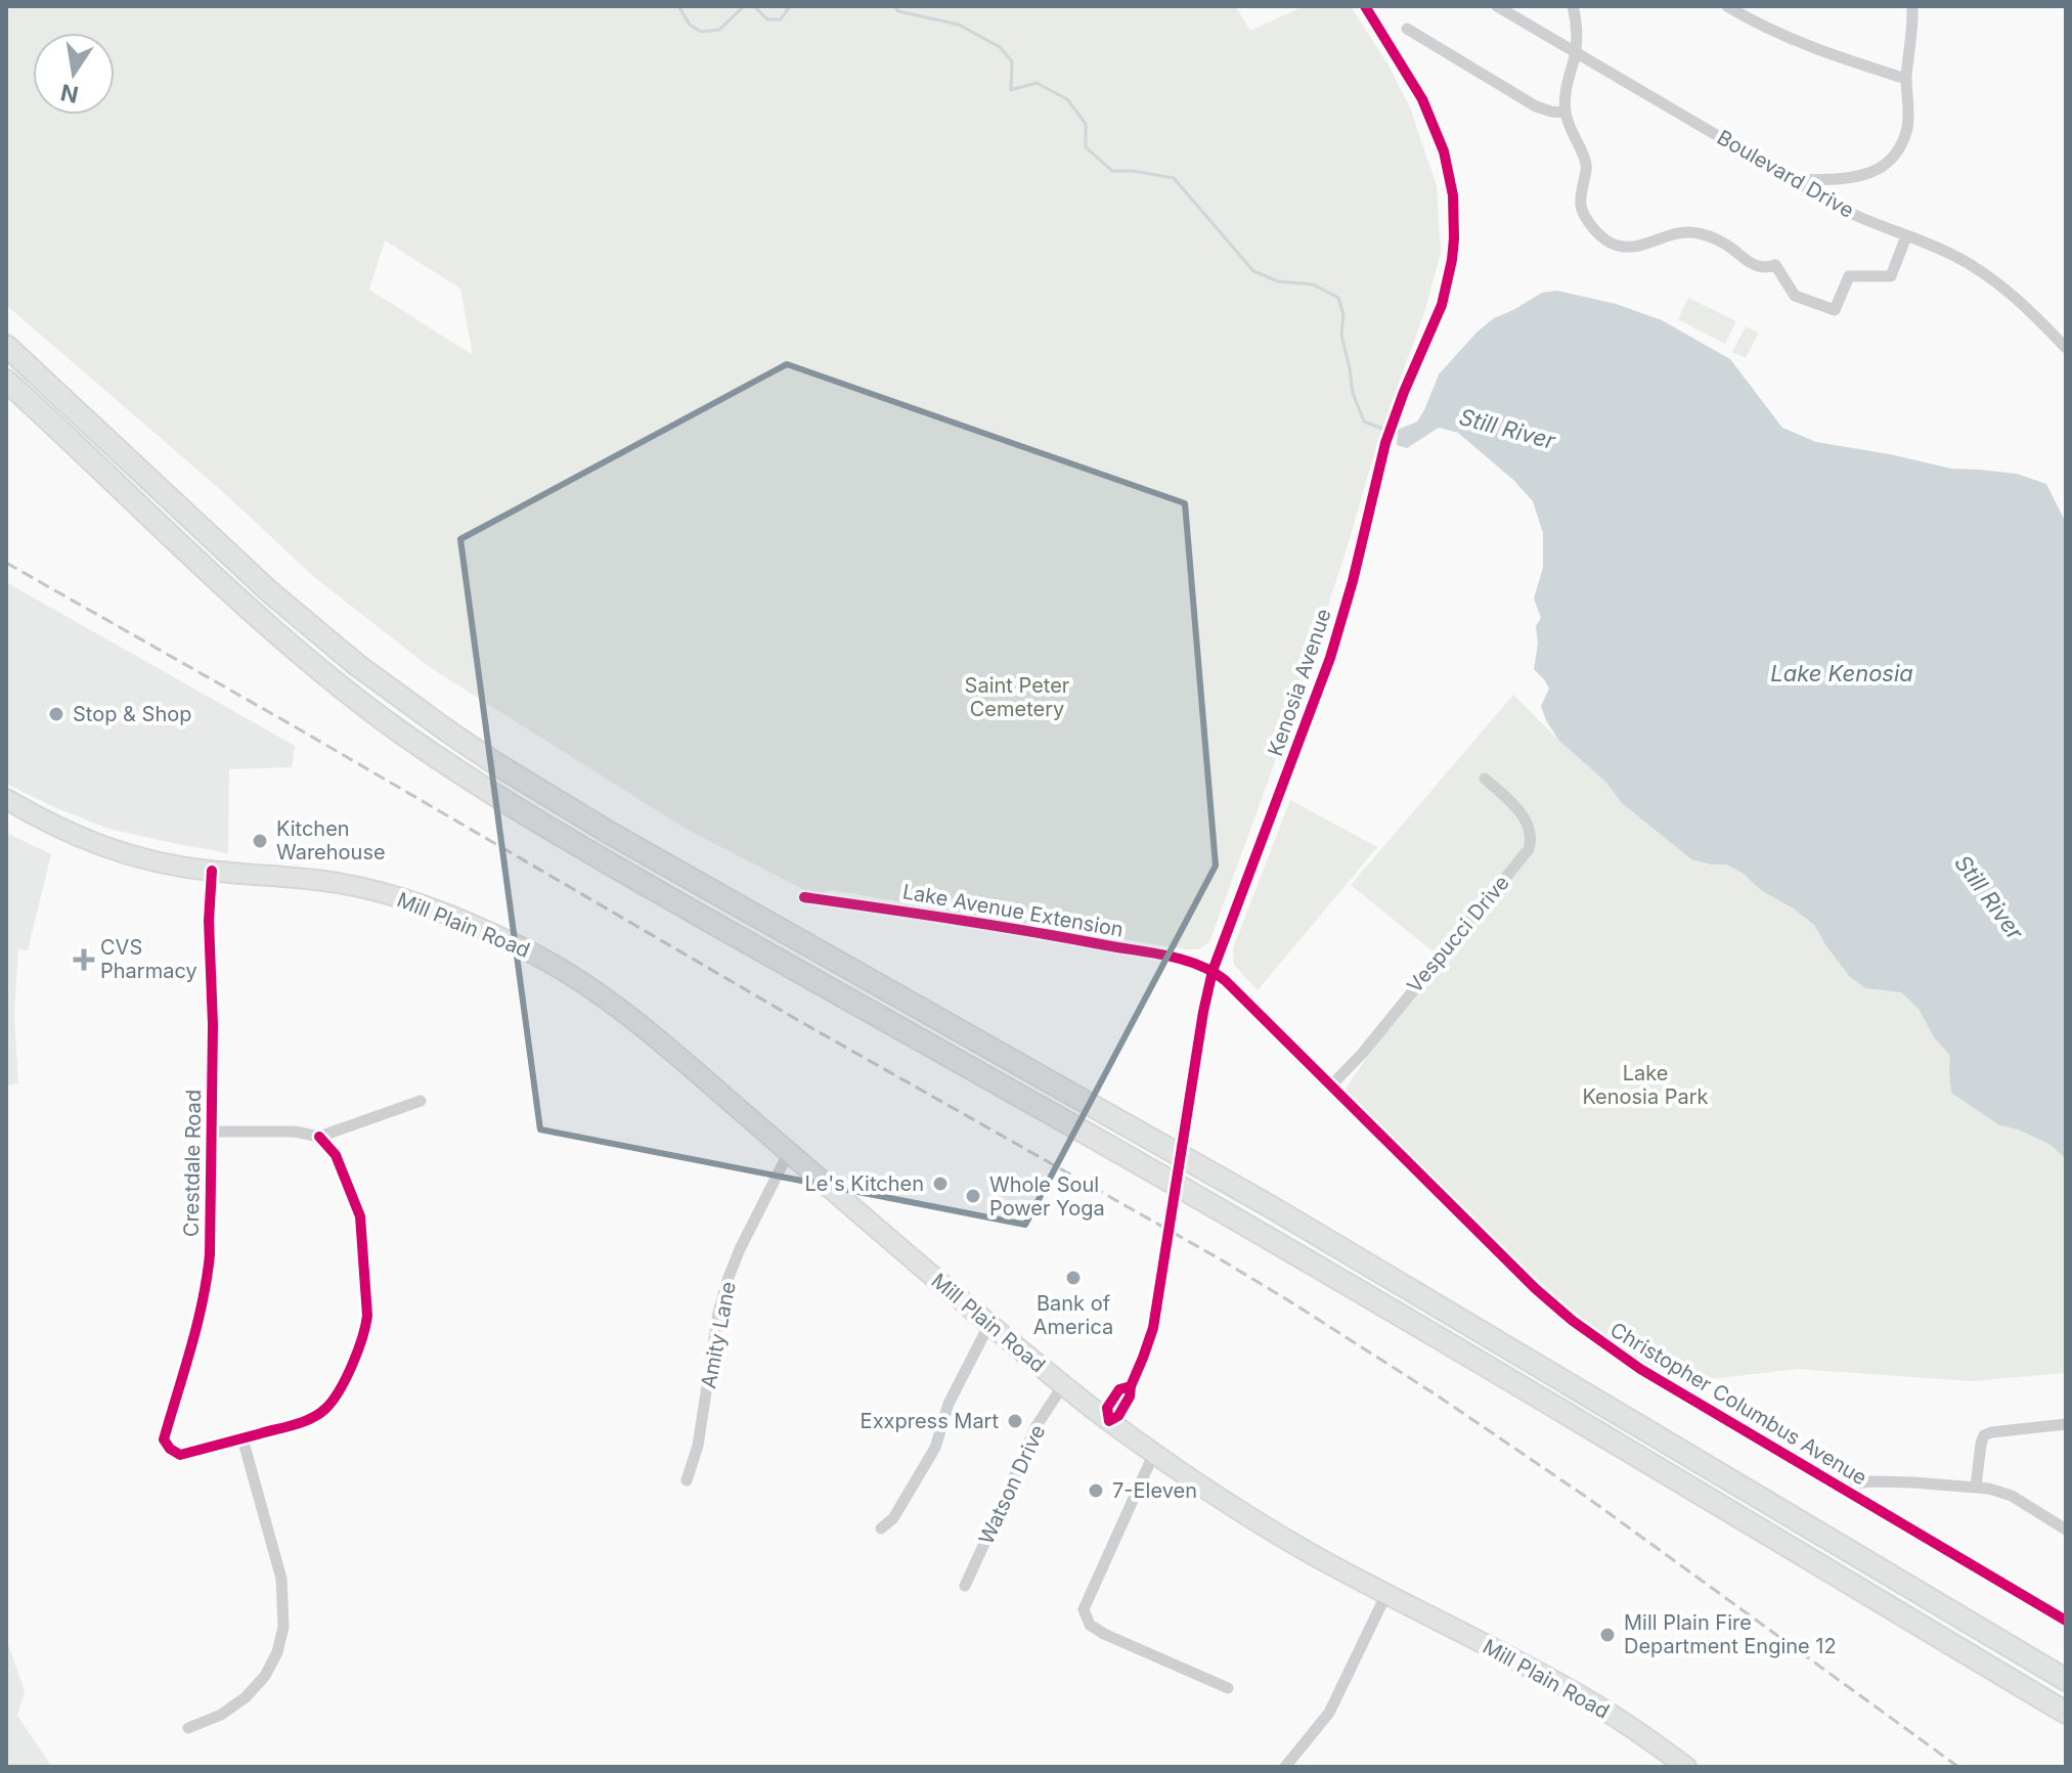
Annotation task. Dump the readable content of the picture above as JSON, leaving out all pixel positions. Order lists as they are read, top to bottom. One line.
{"streets":{"main road":["Mill Plain Road"],"street":["Boulevard Drive","Kenosia Avenue","Lake Avenue Extension","Vespucci Drive","Crestdale Road","Amity Lane","Christopher Columbus Avenue","Watson Drive"]},"crossings":[["Kenosia Avenue","Lake Avenue Extension"],["Kenosia Avenue","Mill Plain Road"],["Kenosia Avenue","Christopher Columbus Avenue"],["Lake Avenue Extension","Christopher Columbus Avenue"],["Mill Plain Road","Crestdale Road"],["Mill Plain Road","Amity Lane"],["Mill Plain Road","Watson Drive"],["Vespucci Drive","Christopher Columbus Avenue"]],"water":["Still River","Lake Kenosia"],"parks":["Saint Peter Cemetery","Lake Kenosia Park"],"places":{"other":["Stop & Shop","Kitchen Warehouse","Le's Kitchen","Whole Soul Power Yoga","Bank of America","Exxpress Mart","7-Eleven","Mill Plain Fire Department Engine 12"],"health":["CVS Pharmacy"]},"north":"bottom"}
